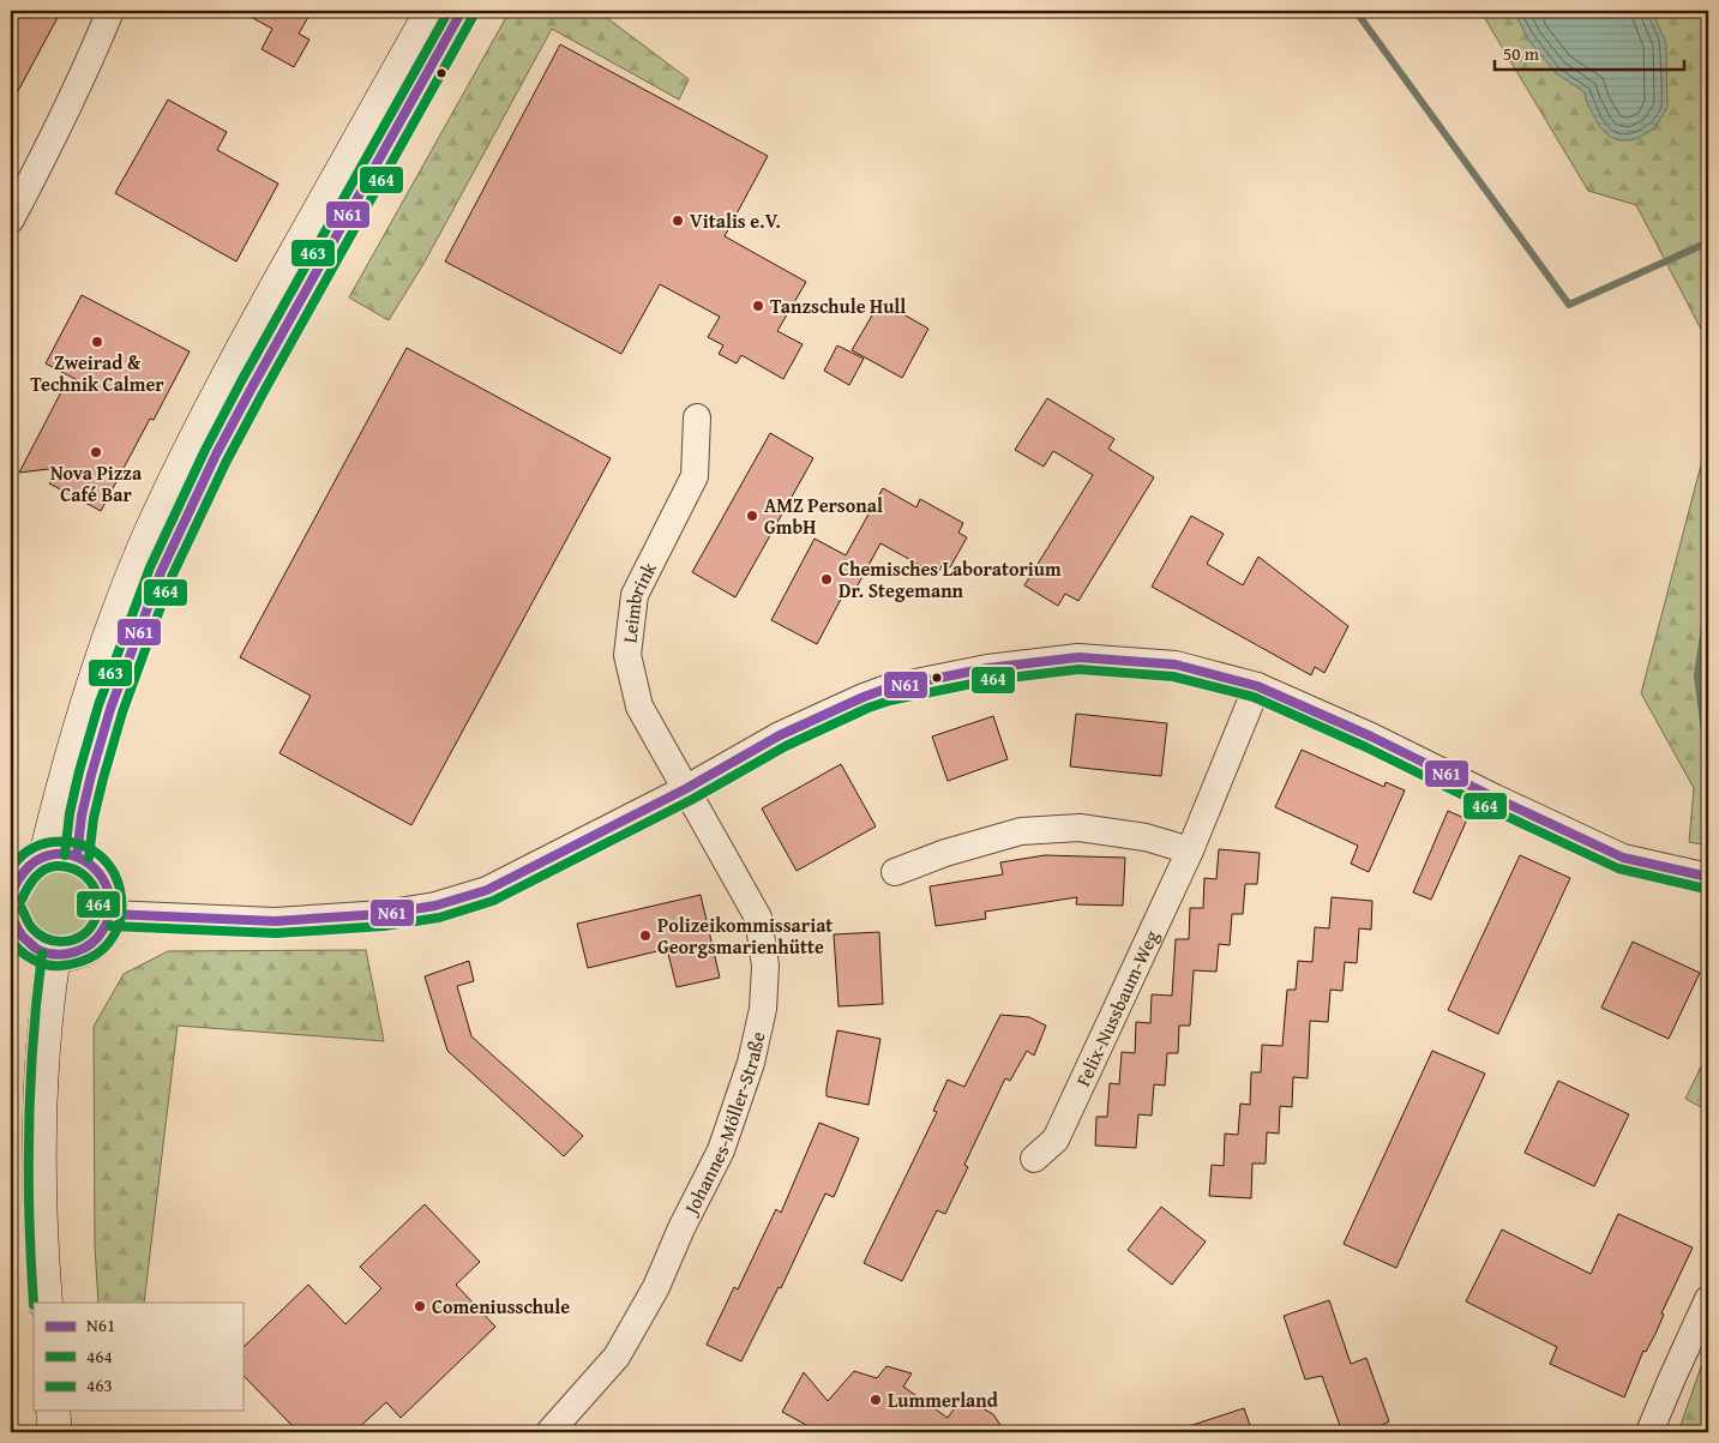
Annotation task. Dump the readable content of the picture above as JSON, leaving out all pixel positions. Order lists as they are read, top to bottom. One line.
{"streets":{"street":["Leimbrink","Felix-Nussbaum-Weg","Johannes-Möller-Straße"]},"crossings":[["Leimbrink","Johannes-Möller-Straße"]],"places":["Vitalis e.V.","Tanzschule Hull","Zweirad & Technik Calmer","Nova Pizza Café Bar","AMZ Personal GmbH","Chemisches Laboratorium Dr. Stegemann","Polizeikommissariat Georgsmarienhütte","Comeniusschule","Lummerland"],"lines":["transit line N61","transit line 463","transit line 464"],"legend":["N61","464","463"],"scale_bar":"50 m"}
